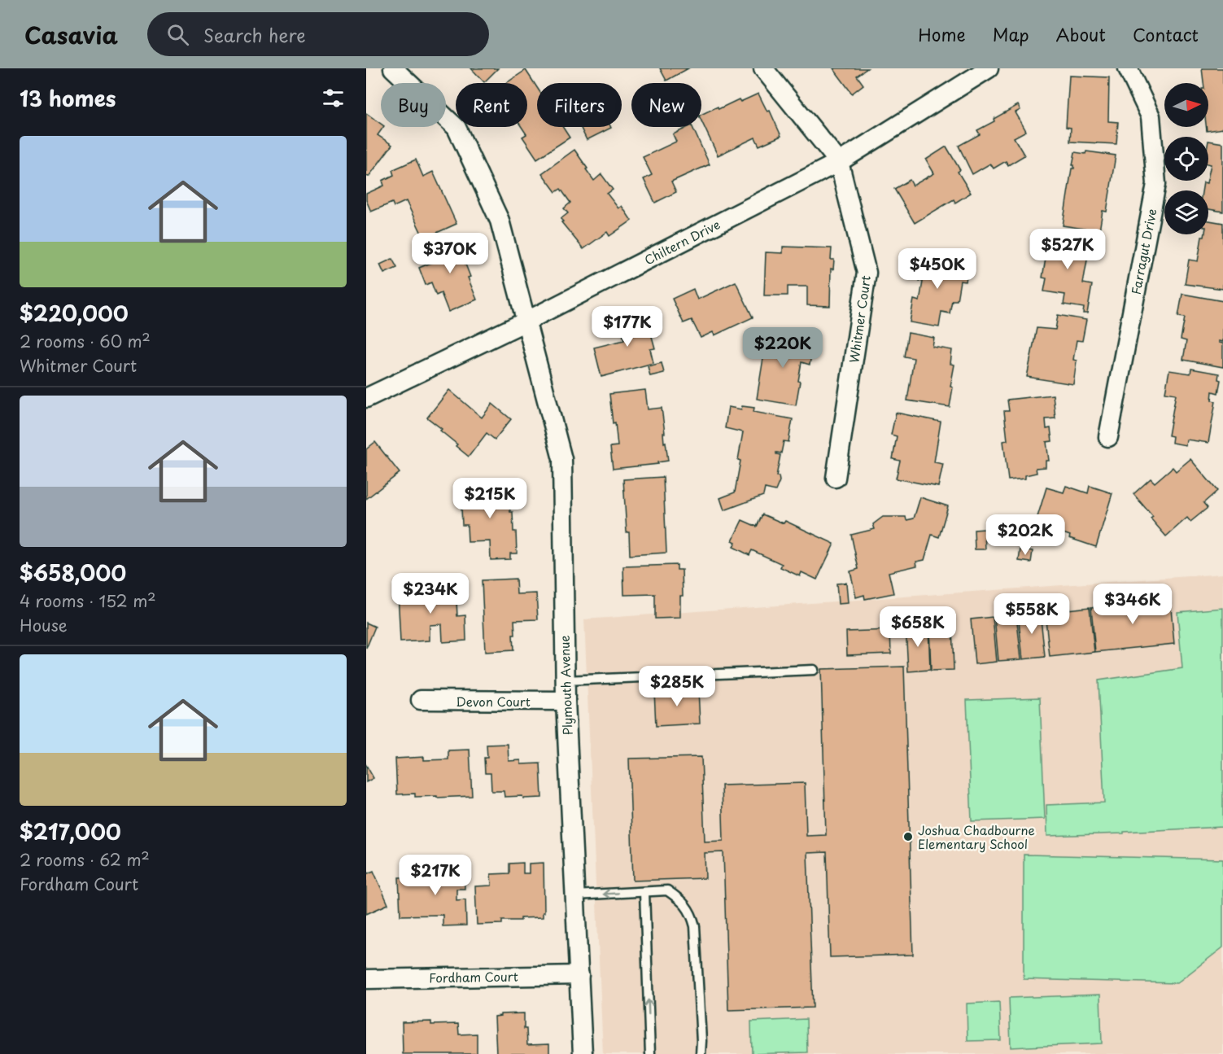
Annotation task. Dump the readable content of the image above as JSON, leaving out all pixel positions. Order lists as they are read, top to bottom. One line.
{"streets":{"street":["Chiltern Drive","Farragut Drive","Whitmer Court","Plymouth Avenue","Devon Court","Fordham Court"]},"crossings":[["Chiltern Drive","Whitmer Court"],["Chiltern Drive","Plymouth Avenue"],["Plymouth Avenue","Devon Court"],["Plymouth Avenue","Fordham Court"]],"places":["Joshua Chadbourne Elementary School"],"north":"right","page":{"header":"Casavia","search":"Search here","nav":["Home","Map","About","Contact"],"heading":"13 homes","chip":["Buy","Rent","Filters","New"],"list":[{"name":"$220,000","note":"2 rooms · 60 m² · Whitmer Court"},{"name":"$658,000","note":"4 rooms · 152 m² · House"},{"name":"$217,000","note":"2 rooms · 62 m² · Fordham Court"}],"price":["$527K","$370K","$450K","$177K","$220K","$215K","$202K","$234K","$346K","$558K","$658K","$285K","$217K"]}}
